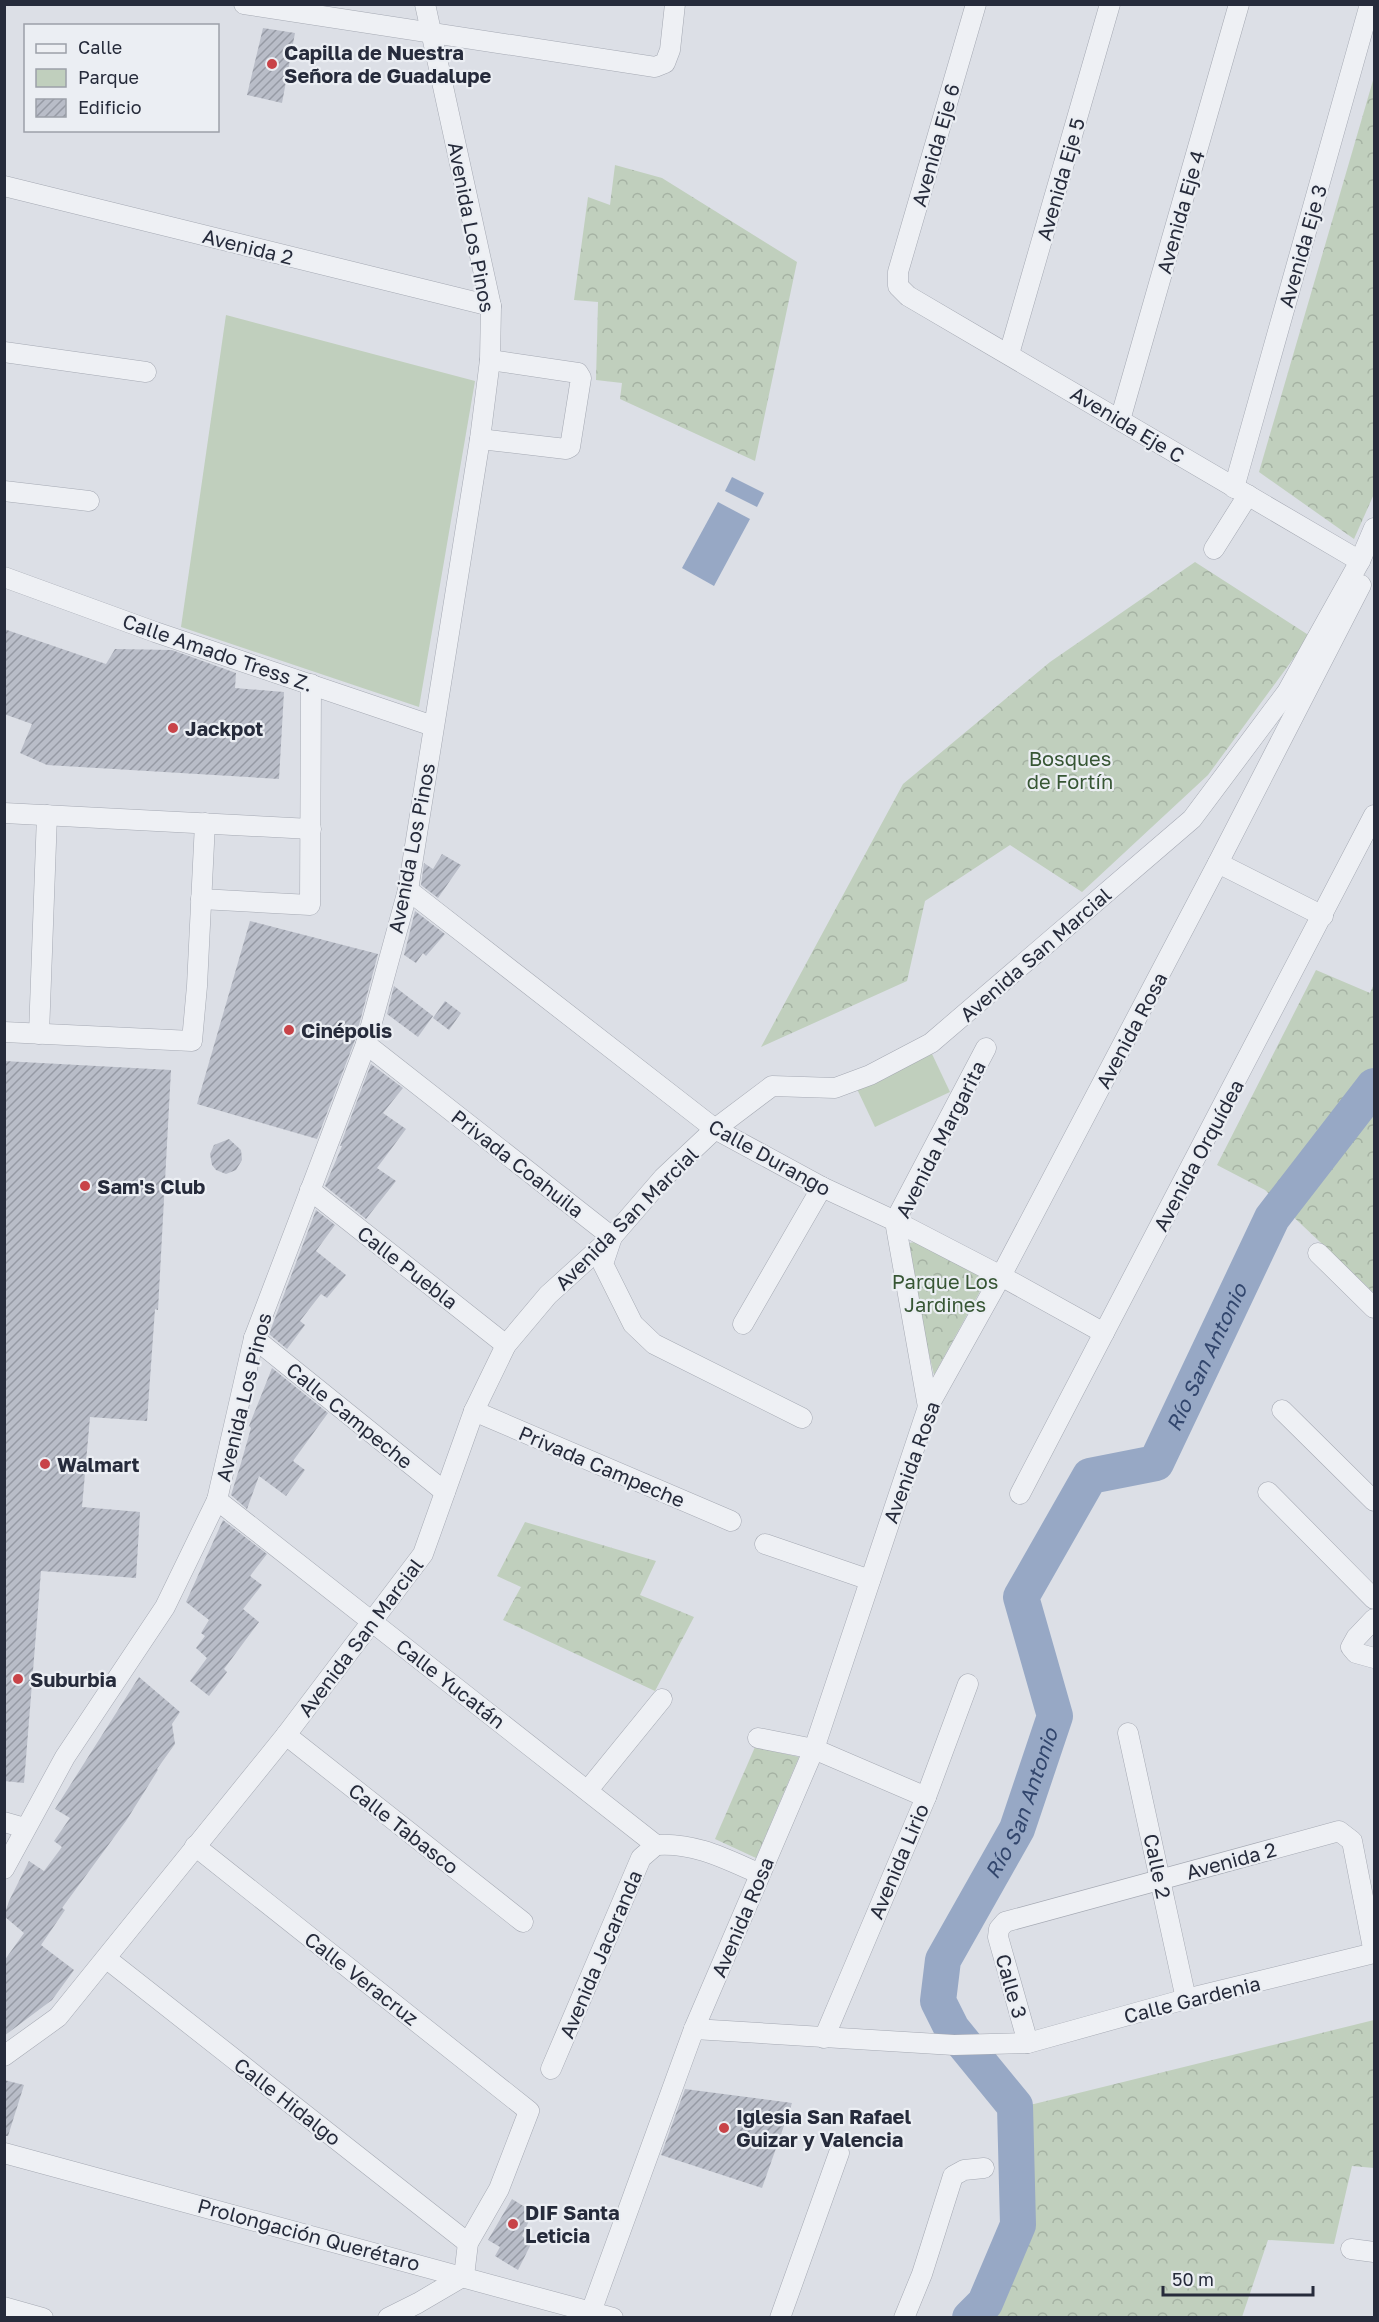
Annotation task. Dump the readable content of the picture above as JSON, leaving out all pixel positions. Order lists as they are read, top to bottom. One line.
{"streets":{"street":["Avenida Eje 6","Avenida Eje 5","Avenida Eje 4","Avenida Los Pinos","Avenida 2","Avenida Eje 3","Avenida Eje C","Calle Amado Tress Z.","Avenida San Marcial","Avenida Rosa","Avenida Margarita","Avenida Orquídea","Calle Durango","Privada Coahuila","Calle Puebla","Calle Campeche","Privada Campeche","Calle Yucatán","Calle Tabasco","Avenida Lirio","Calle 2","Avenida Jacaranda","Calle Veracruz","Calle 3","Calle Gardenia","Calle Hidalgo","Prolongación Querétaro"]},"crossings":[["Avenida Eje 6","Avenida Eje C"],["Avenida Eje 5","Avenida Eje C"],["Avenida Eje 4","Avenida Eje C"],["Avenida Los Pinos","Avenida 2"],["Avenida Los Pinos","Calle Amado Tress Z."],["Avenida Los Pinos","Calle Durango"],["Avenida Los Pinos","Privada Coahuila"],["Avenida Los Pinos","Calle Puebla"],["Avenida Los Pinos","Calle Campeche"],["Avenida Los Pinos","Calle Yucatán"],["Avenida 2","Calle 2"],["Avenida 2","Calle 3"],["Avenida 2","Calle Gardenia"],["Avenida Eje 3","Avenida Eje C"],["Avenida Eje C","Avenida San Marcial"],["Avenida Eje C","Avenida Rosa"],["Avenida San Marcial","Avenida Rosa"],["Avenida San Marcial","Calle Durango"],["Avenida San Marcial","Privada Coahuila"],["Avenida San Marcial","Calle Puebla"],["Avenida San Marcial","Calle Campeche"],["Avenida San Marcial","Privada Campeche"],["Avenida San Marcial","Calle Yucatán"],["Avenida San Marcial","Calle Tabasco"],["Avenida San Marcial","Calle Veracruz"],["Avenida San Marcial","Calle Hidalgo"],["Avenida Rosa","Avenida Margarita"],["Avenida Rosa","Calle Durango"],["Avenida Rosa","Prolongación Querétaro"],["Avenida Margarita","Calle Durango"],["Avenida Orquídea","Calle Durango"],["Calle Yucatán","Avenida Jacaranda"],["Avenida Lirio","Calle Gardenia"],["Calle 2","Calle Gardenia"],["Calle Veracruz","Calle Hidalgo"],["Calle 3","Calle Gardenia"]],"water":["Río San Antonio"],"parks":["Bosques de Fortín","Parque Los Jardines"],"places":["Capilla de Nuestra Señora de Guadalupe","Jackpot","Cinépolis","Sam's Club","Walmart","Suburbia","Iglesia San Rafael Guizar y Valencia","DIF Santa Leticia"],"legend":["Calle","Parque","Edificio"],"scale_bar":"50 m"}
